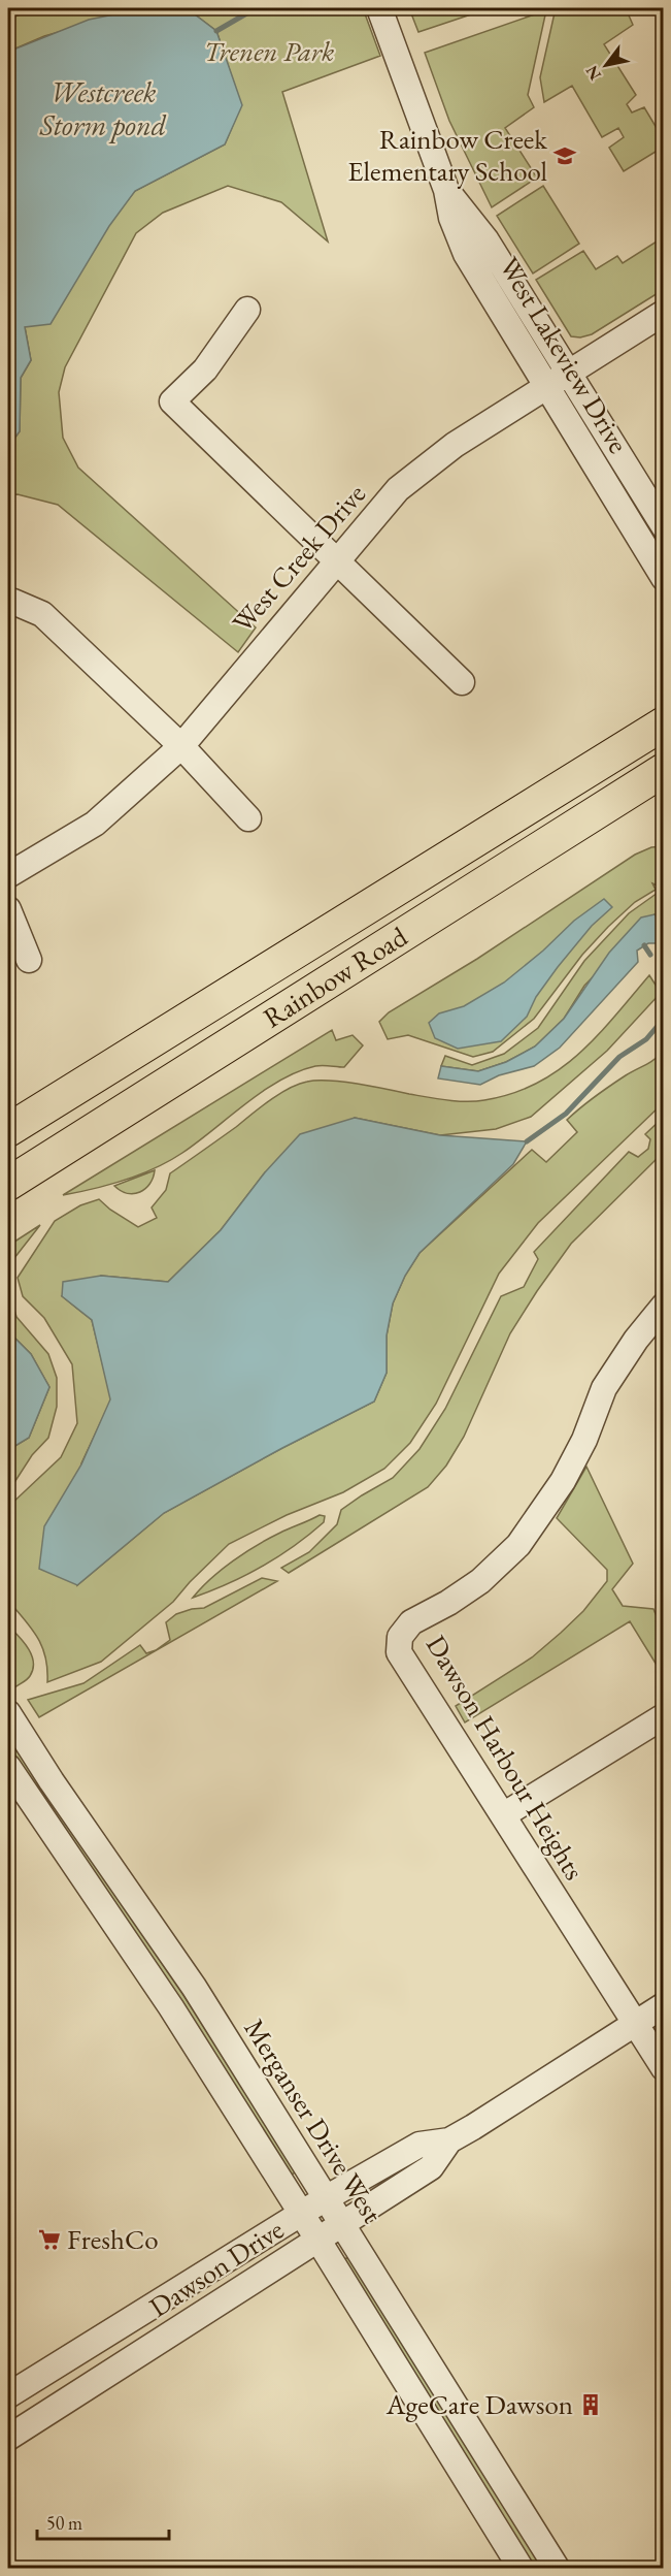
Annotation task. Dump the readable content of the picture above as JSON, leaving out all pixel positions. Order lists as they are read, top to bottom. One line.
{"streets":{"main road":["Rainbow Road"],"street":["West Lakeview Drive","West Creek Drive","Dawson Harbour Heights","Merganser Drive West","Dawson Drive"]},"crossings":[["West Lakeview Drive","West Creek Drive"],["Dawson Harbour Heights","Dawson Drive"],["Merganser Drive West","Dawson Drive"]],"water":["Westcreek Storm pond"],"parks":["Trenen Park"],"places":{"school or university":["Rainbow Creek Elementary School"],"supermarket":["FreshCo"],"building":["AgeCare Dawson"]},"scale_bar":"50 m","north":"bottom left"}
